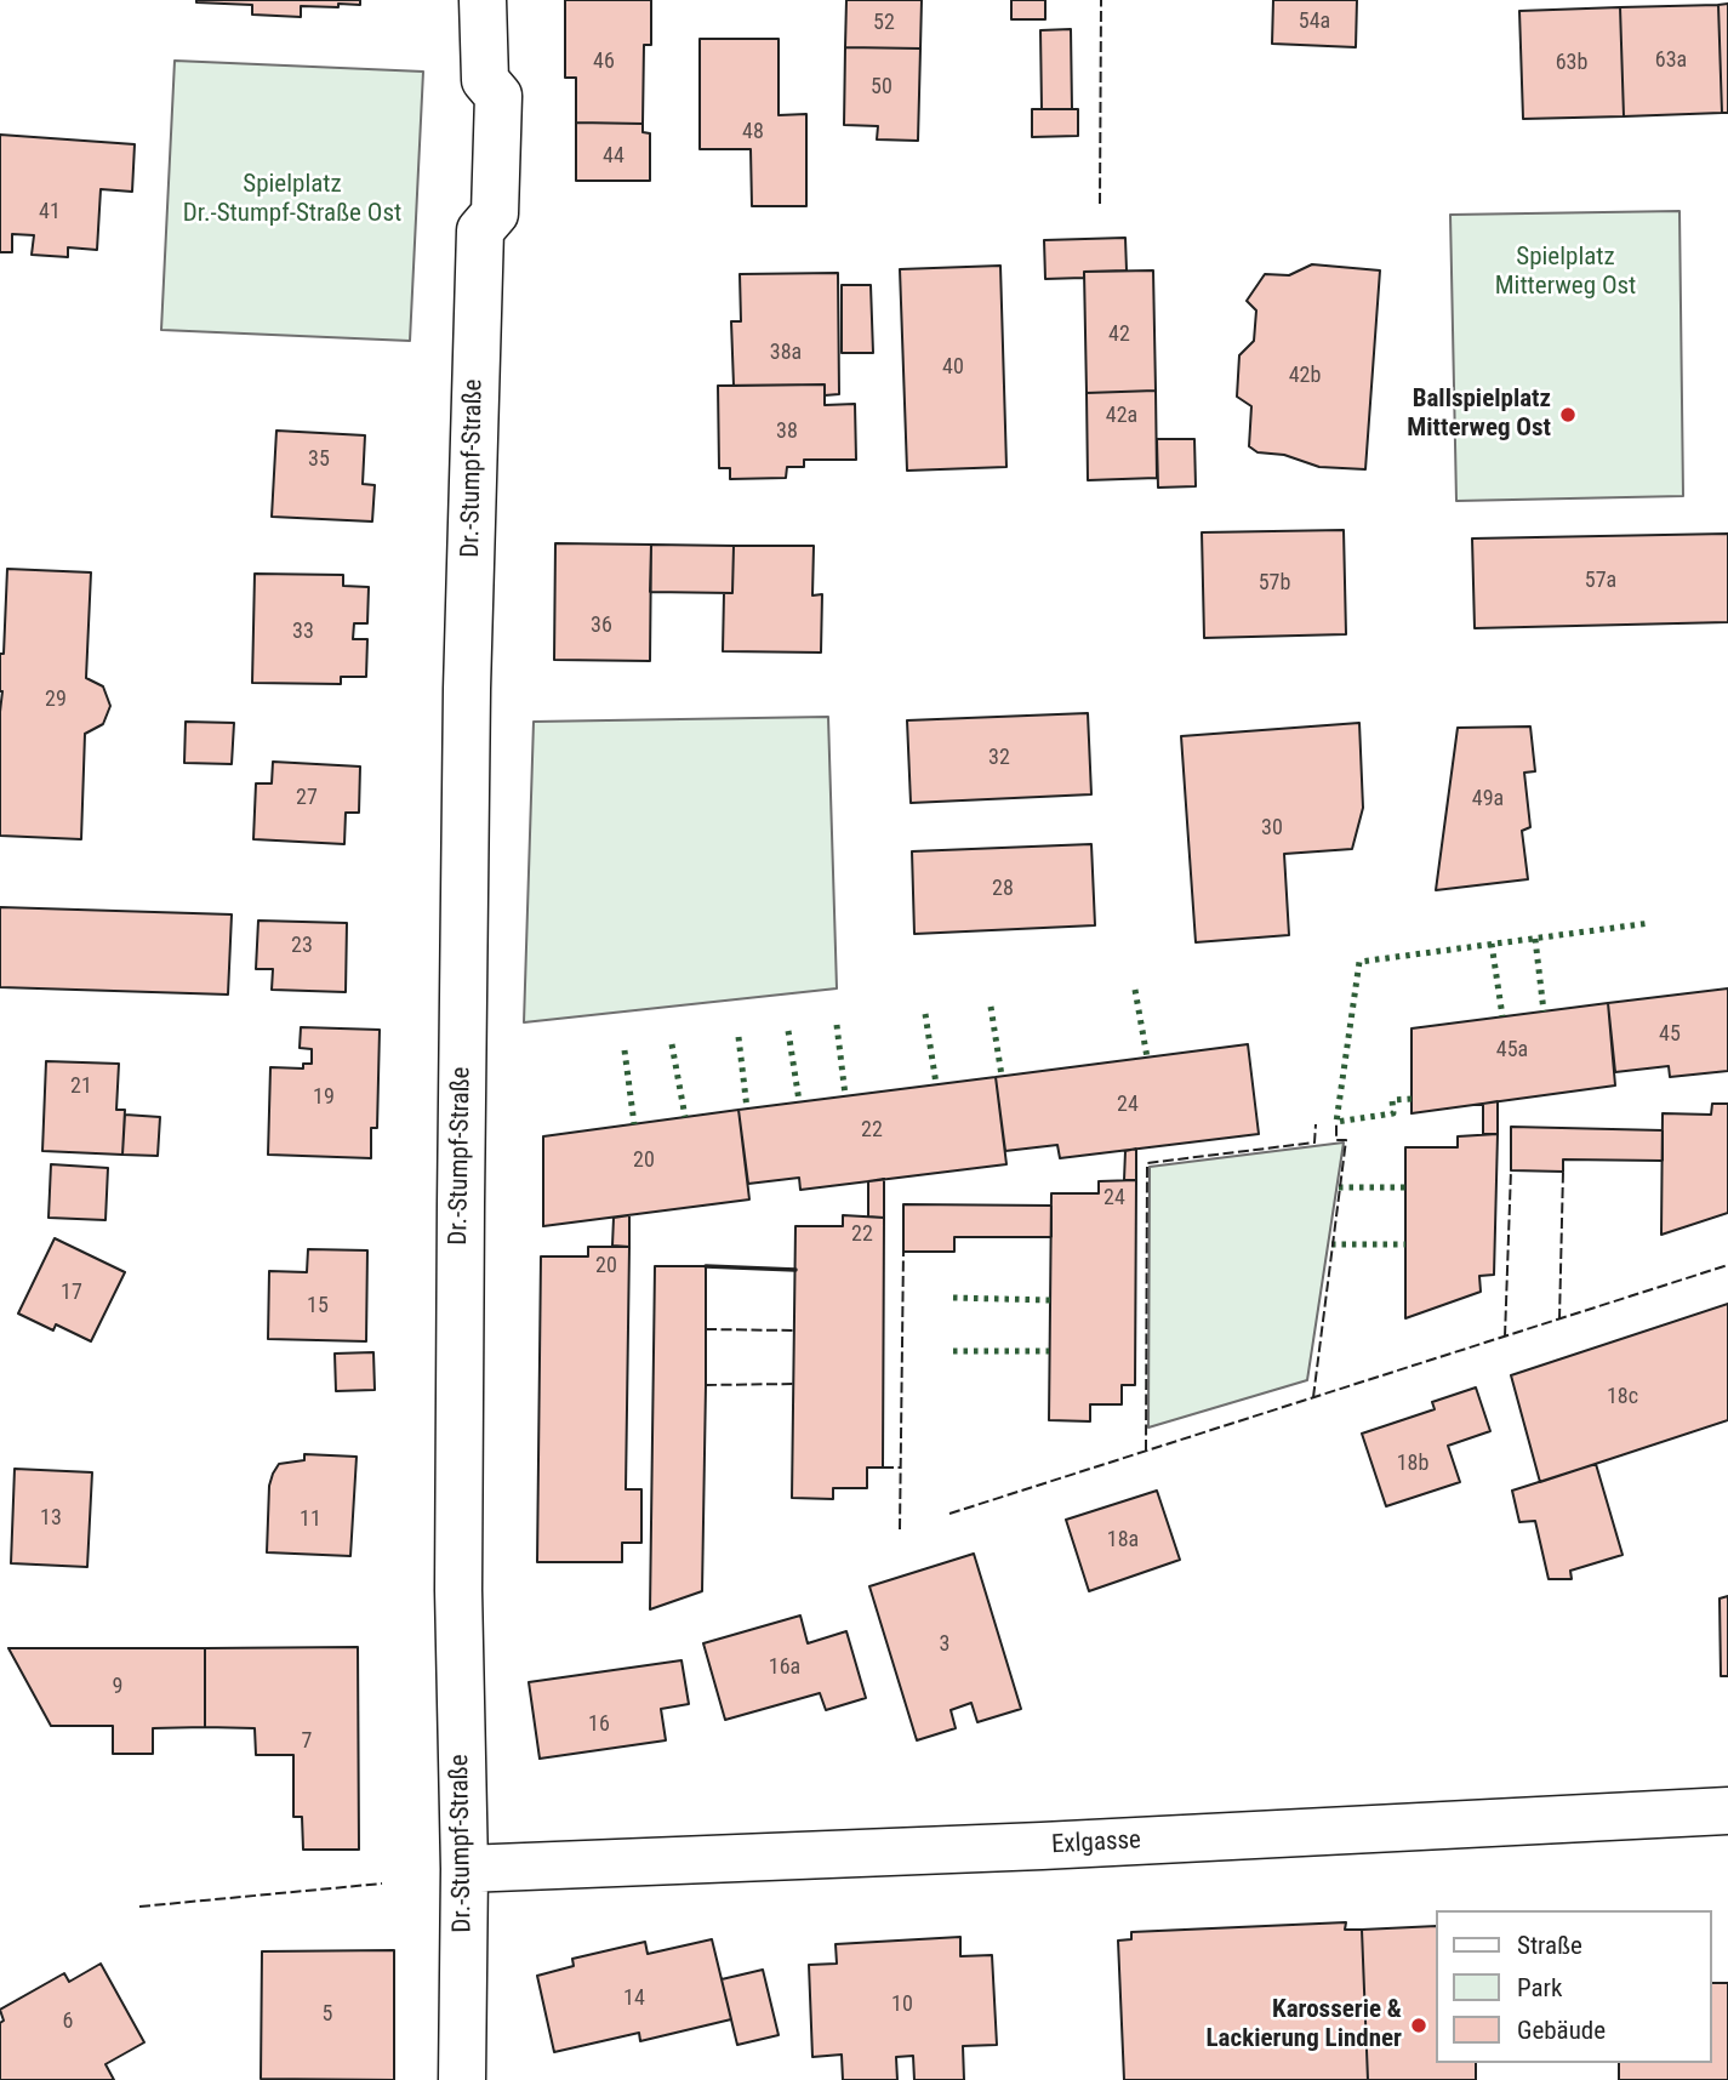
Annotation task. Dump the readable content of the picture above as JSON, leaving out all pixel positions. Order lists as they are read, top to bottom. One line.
{"streets":{"street":["Dr.-Stumpf-Straße","Exlgasse"]},"crossings":[["Dr.-Stumpf-Straße","Exlgasse"]],"parks":["Spielplatz Dr.-Stumpf-Straße Ost","Spielplatz Mitterweg Ost"],"places":["Ballspielplatz Mitterweg Ost","Karosserie & Lackierung Lindner"],"house_numbers":["54a","52","63a","46","63b","50","48","44","41","42","38a","40","42b","42a","38","35","57a","57b","36","33","29","32","27","49a","30","28","23","45","45a","21","19","24","22","20","24","22","20","17","15","18c","18b","13","11","18a","3","16a","9","16","7","14","10","5","6"],"legend":["Straße","Park","Gebäude"]}
